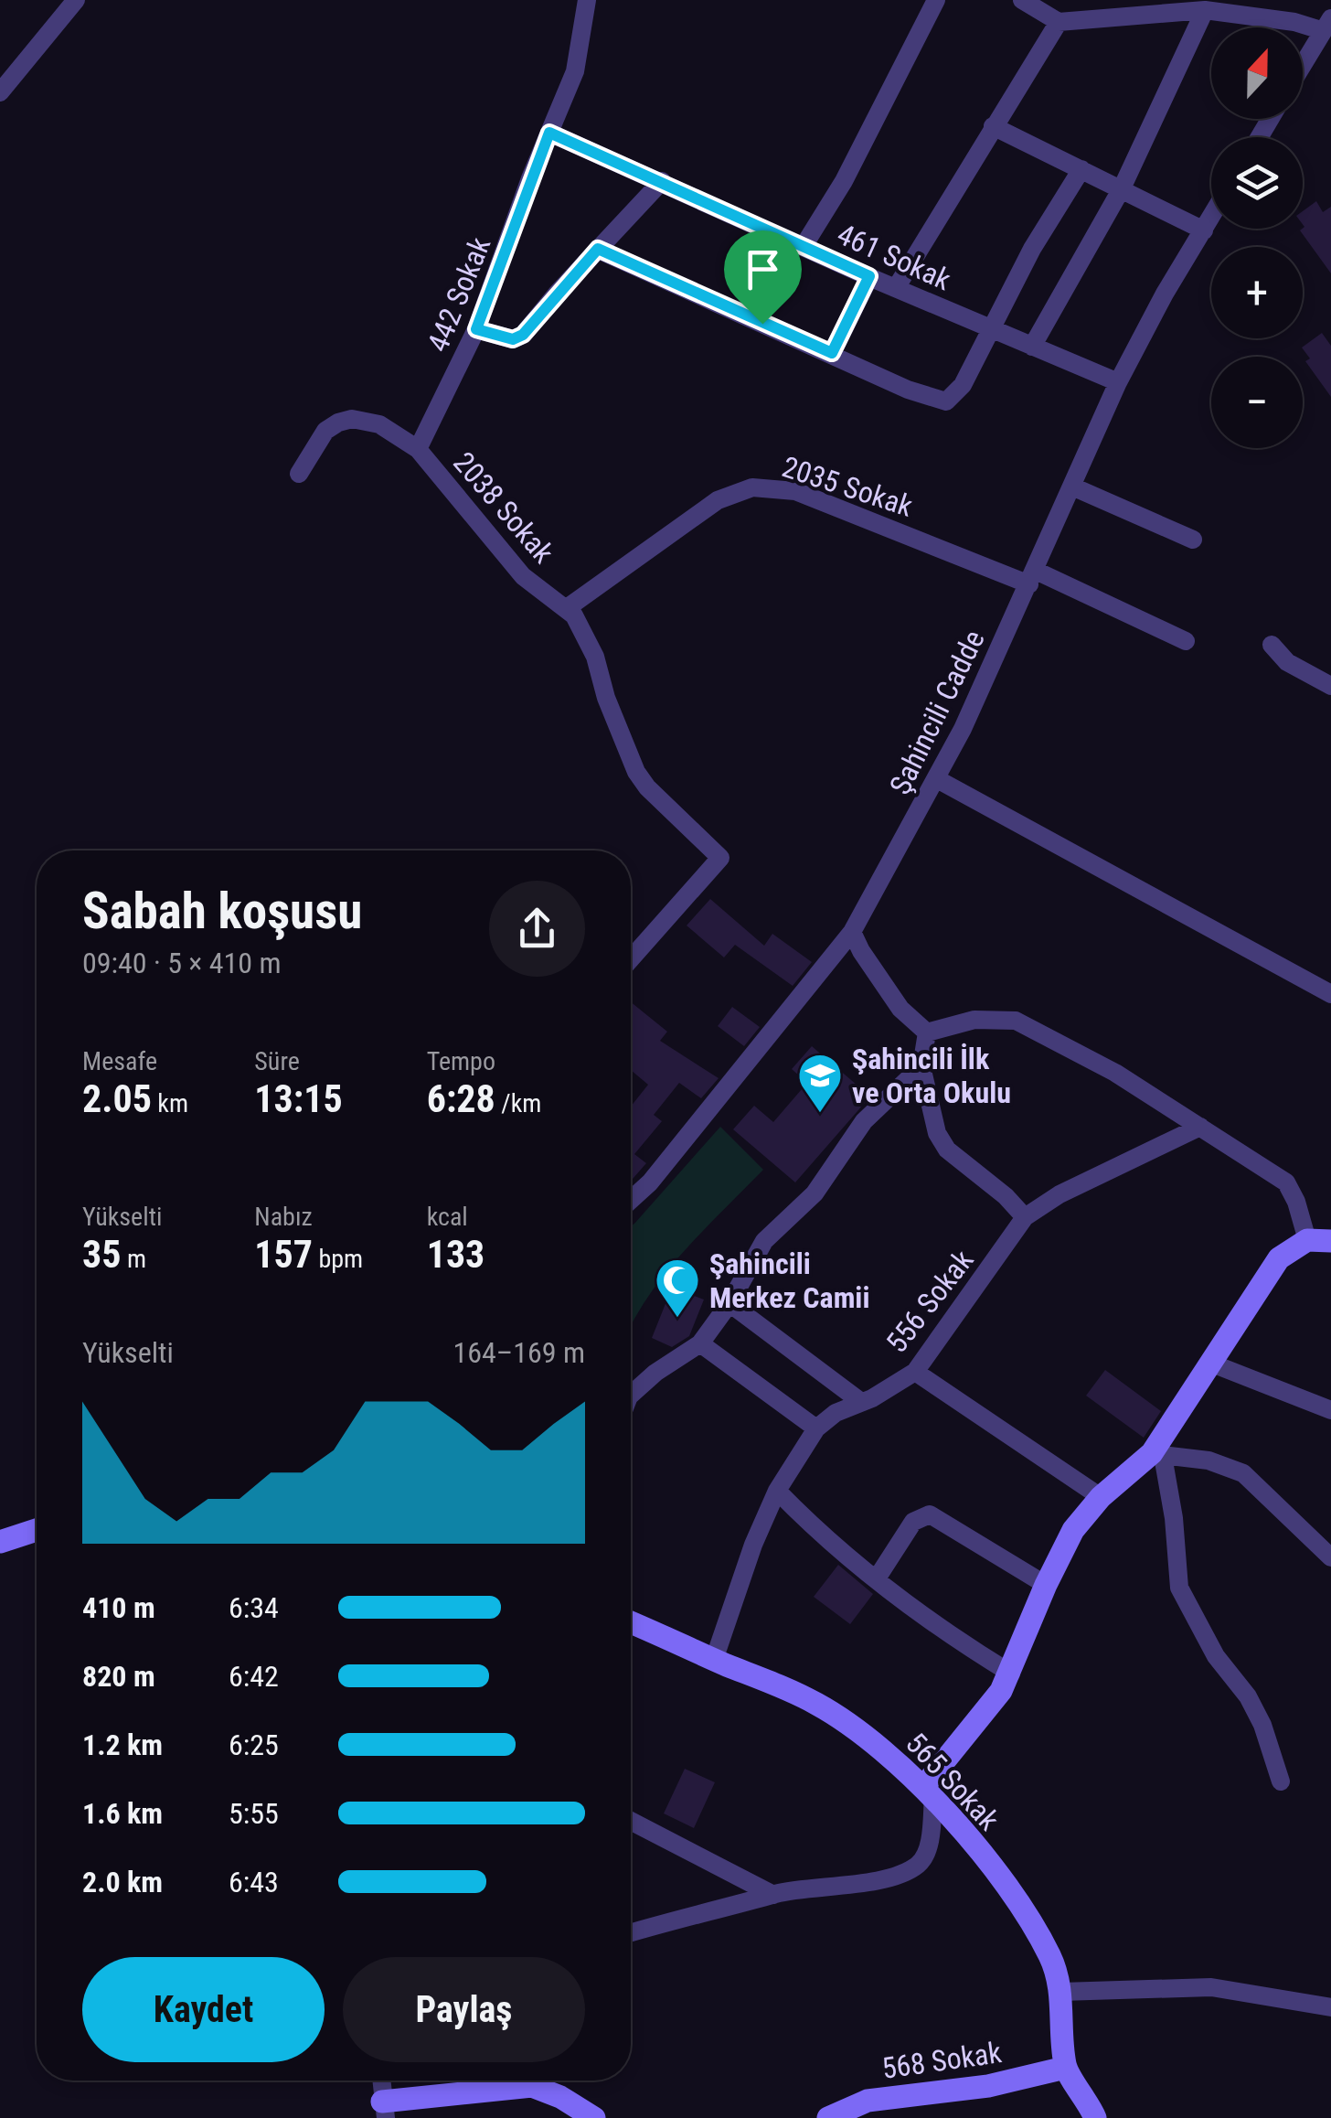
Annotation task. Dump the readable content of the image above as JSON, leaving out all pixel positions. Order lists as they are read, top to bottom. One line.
{"streets":{"street":["461 Sokak","442 Sokak","2035 Sokak","2038 Sokak","Şahincili Cadde","556 Sokak","565 Sokak","568 Sokak"]},"crossings":[["461 Sokak","442 Sokak"],["461 Sokak","Şahincili Cadde"],["442 Sokak","2038 Sokak"],["2035 Sokak","2038 Sokak"],["2035 Sokak","Şahincili Cadde"],["556 Sokak","565 Sokak"],["565 Sokak","568 Sokak"]],"places":{"school or university":["Şahincili İlk ve Orta Okulu"],"mosque":["Şahincili Merkez Camii"]},"north":"top","page":{"map_buttons":["+","−"],"heading":["Sabah koşusu","09:40 · 5 × 410 m"],"stats":[["Mesafe","2.05 km"],["Süre","13:15"],["Tempo","6:28 /km"],["Yükselti","35 m"],["Nabız","157 bpm"],["kcal","133"]],"chart":["Yükselti","164–169 m"],"list":[{"name":"410 m","note":"6:34"},{"name":"820 m","note":"6:42"},{"name":"1.2 km","note":"6:25"},{"name":"1.6 km","note":"5:55"},{"name":"2.0 km","note":"6:43"}],"buttons":["Kaydet","Paylaş"]}}
